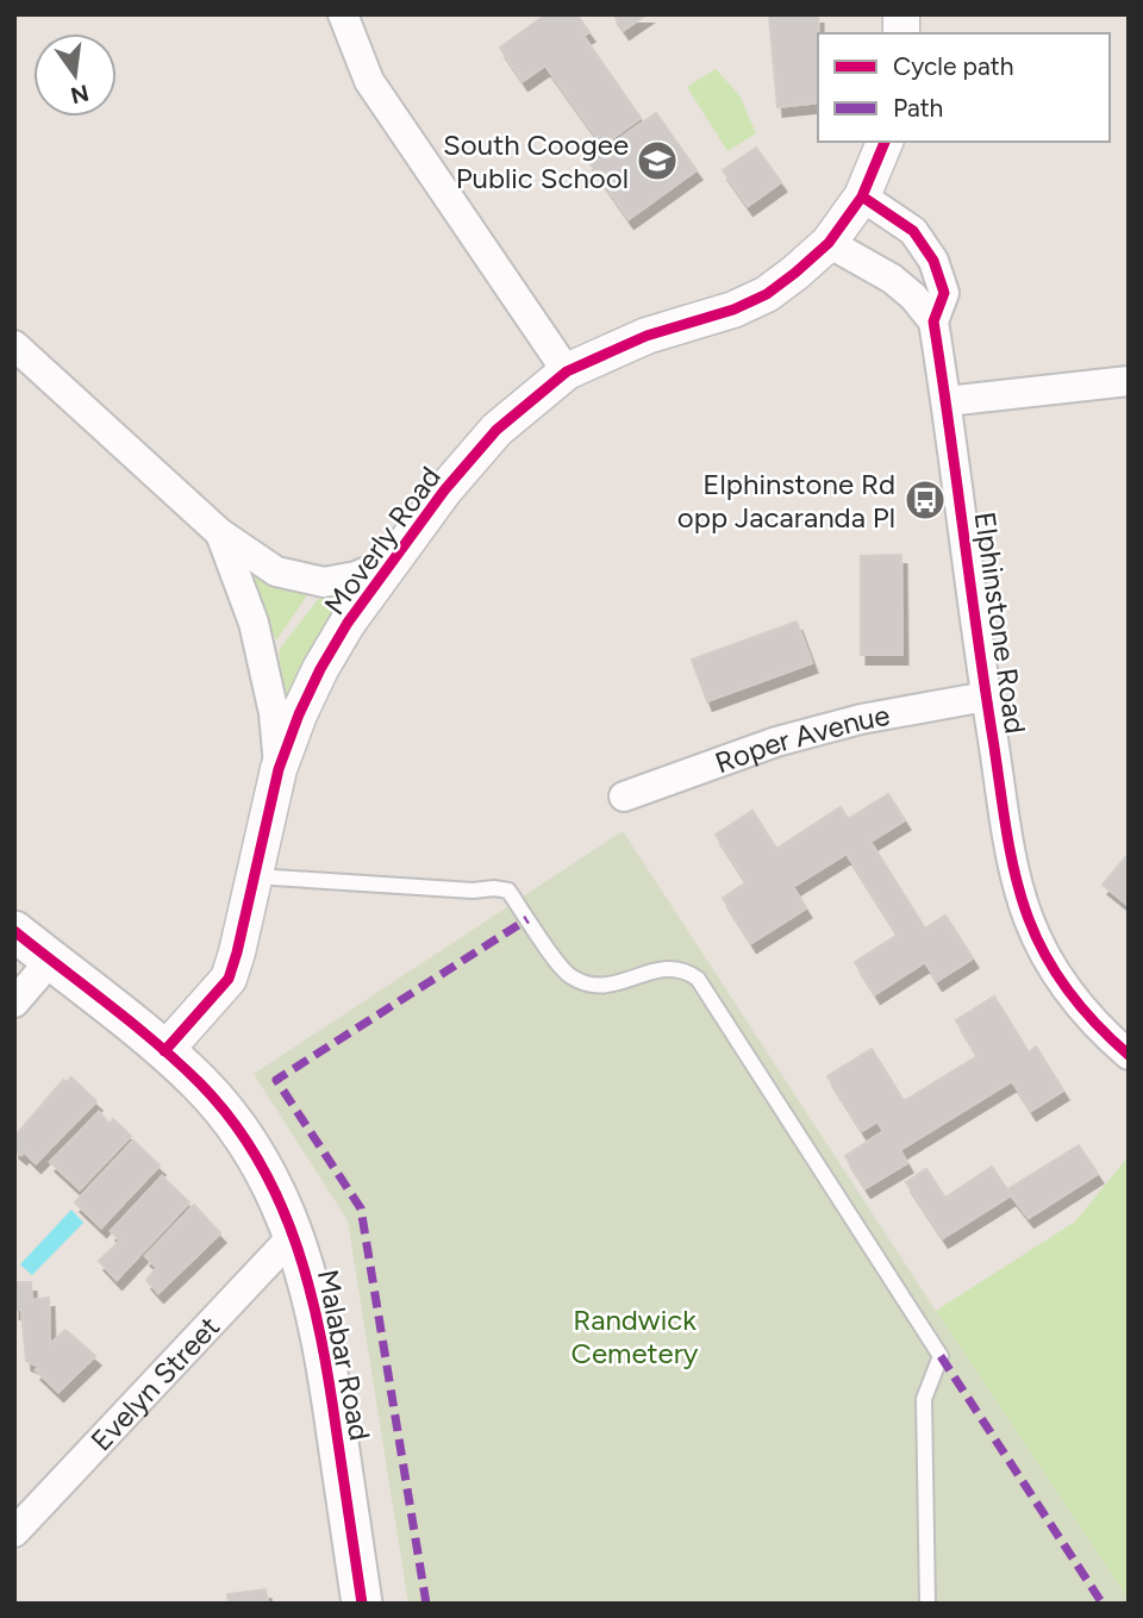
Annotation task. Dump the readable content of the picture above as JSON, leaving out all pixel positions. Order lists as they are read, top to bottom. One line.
{"streets":{"main road":["Malabar Road"],"street":["Moverly Road","Elphinstone Road","Roper Avenue","Evelyn Street"]},"crossings":[["Moverly Road","Elphinstone Road"],["Moverly Road","Malabar Road"],["Elphinstone Road","Roper Avenue"],["Malabar Road","Evelyn Street"]],"parks":["Randwick Cemetery"],"places":{"school or university":["South Coogee Public School"],"bus stop":["Elphinstone Rd opp Jacaranda Pl"]},"legend":["Cycle path","Path"],"north":"bottom"}
